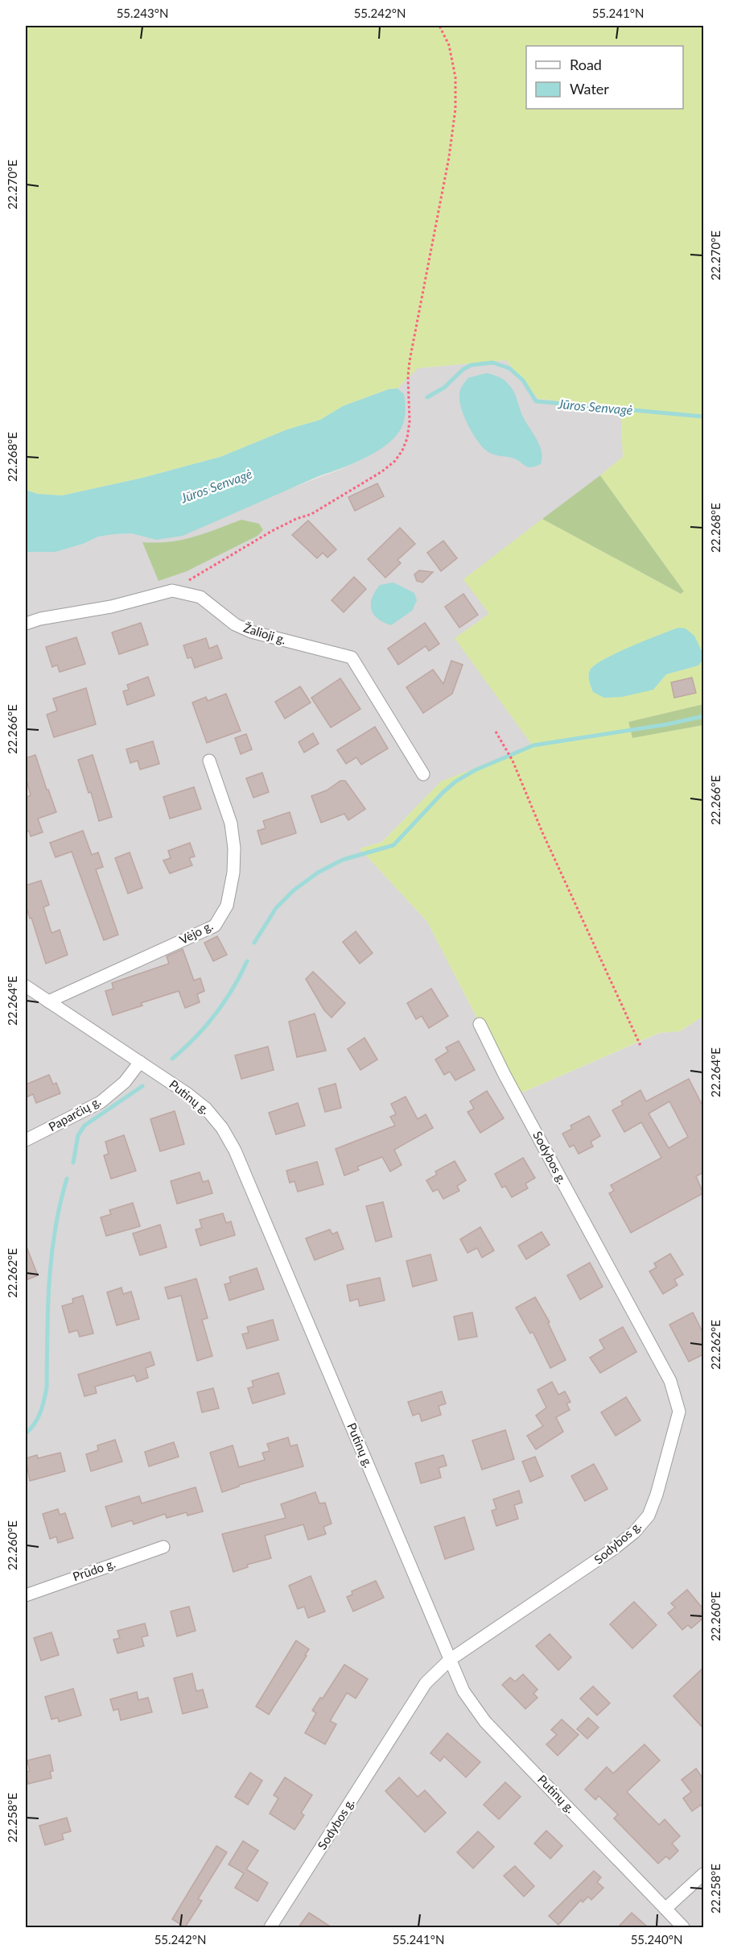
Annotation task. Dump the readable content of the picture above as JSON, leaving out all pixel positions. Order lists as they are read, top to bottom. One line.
{"streets":{"street":["Žalioji g.","Vėjo g.","Putinų g.","Paparčių g.","Sodybos g.","Prūdo g."]},"crossings":[["Vėjo g.","Putinų g."],["Putinų g.","Paparčių g."],["Putinų g.","Sodybos g."]],"water":["Jūros Senvagė"],"legend":["Road","Water"],"coordinates":["55.243°N","55.242°N","55.241°N","22.270°E","22.268°E","22.266°E","22.264°E","22.262°E","22.260°E","22.258°E","55.240°N"]}
